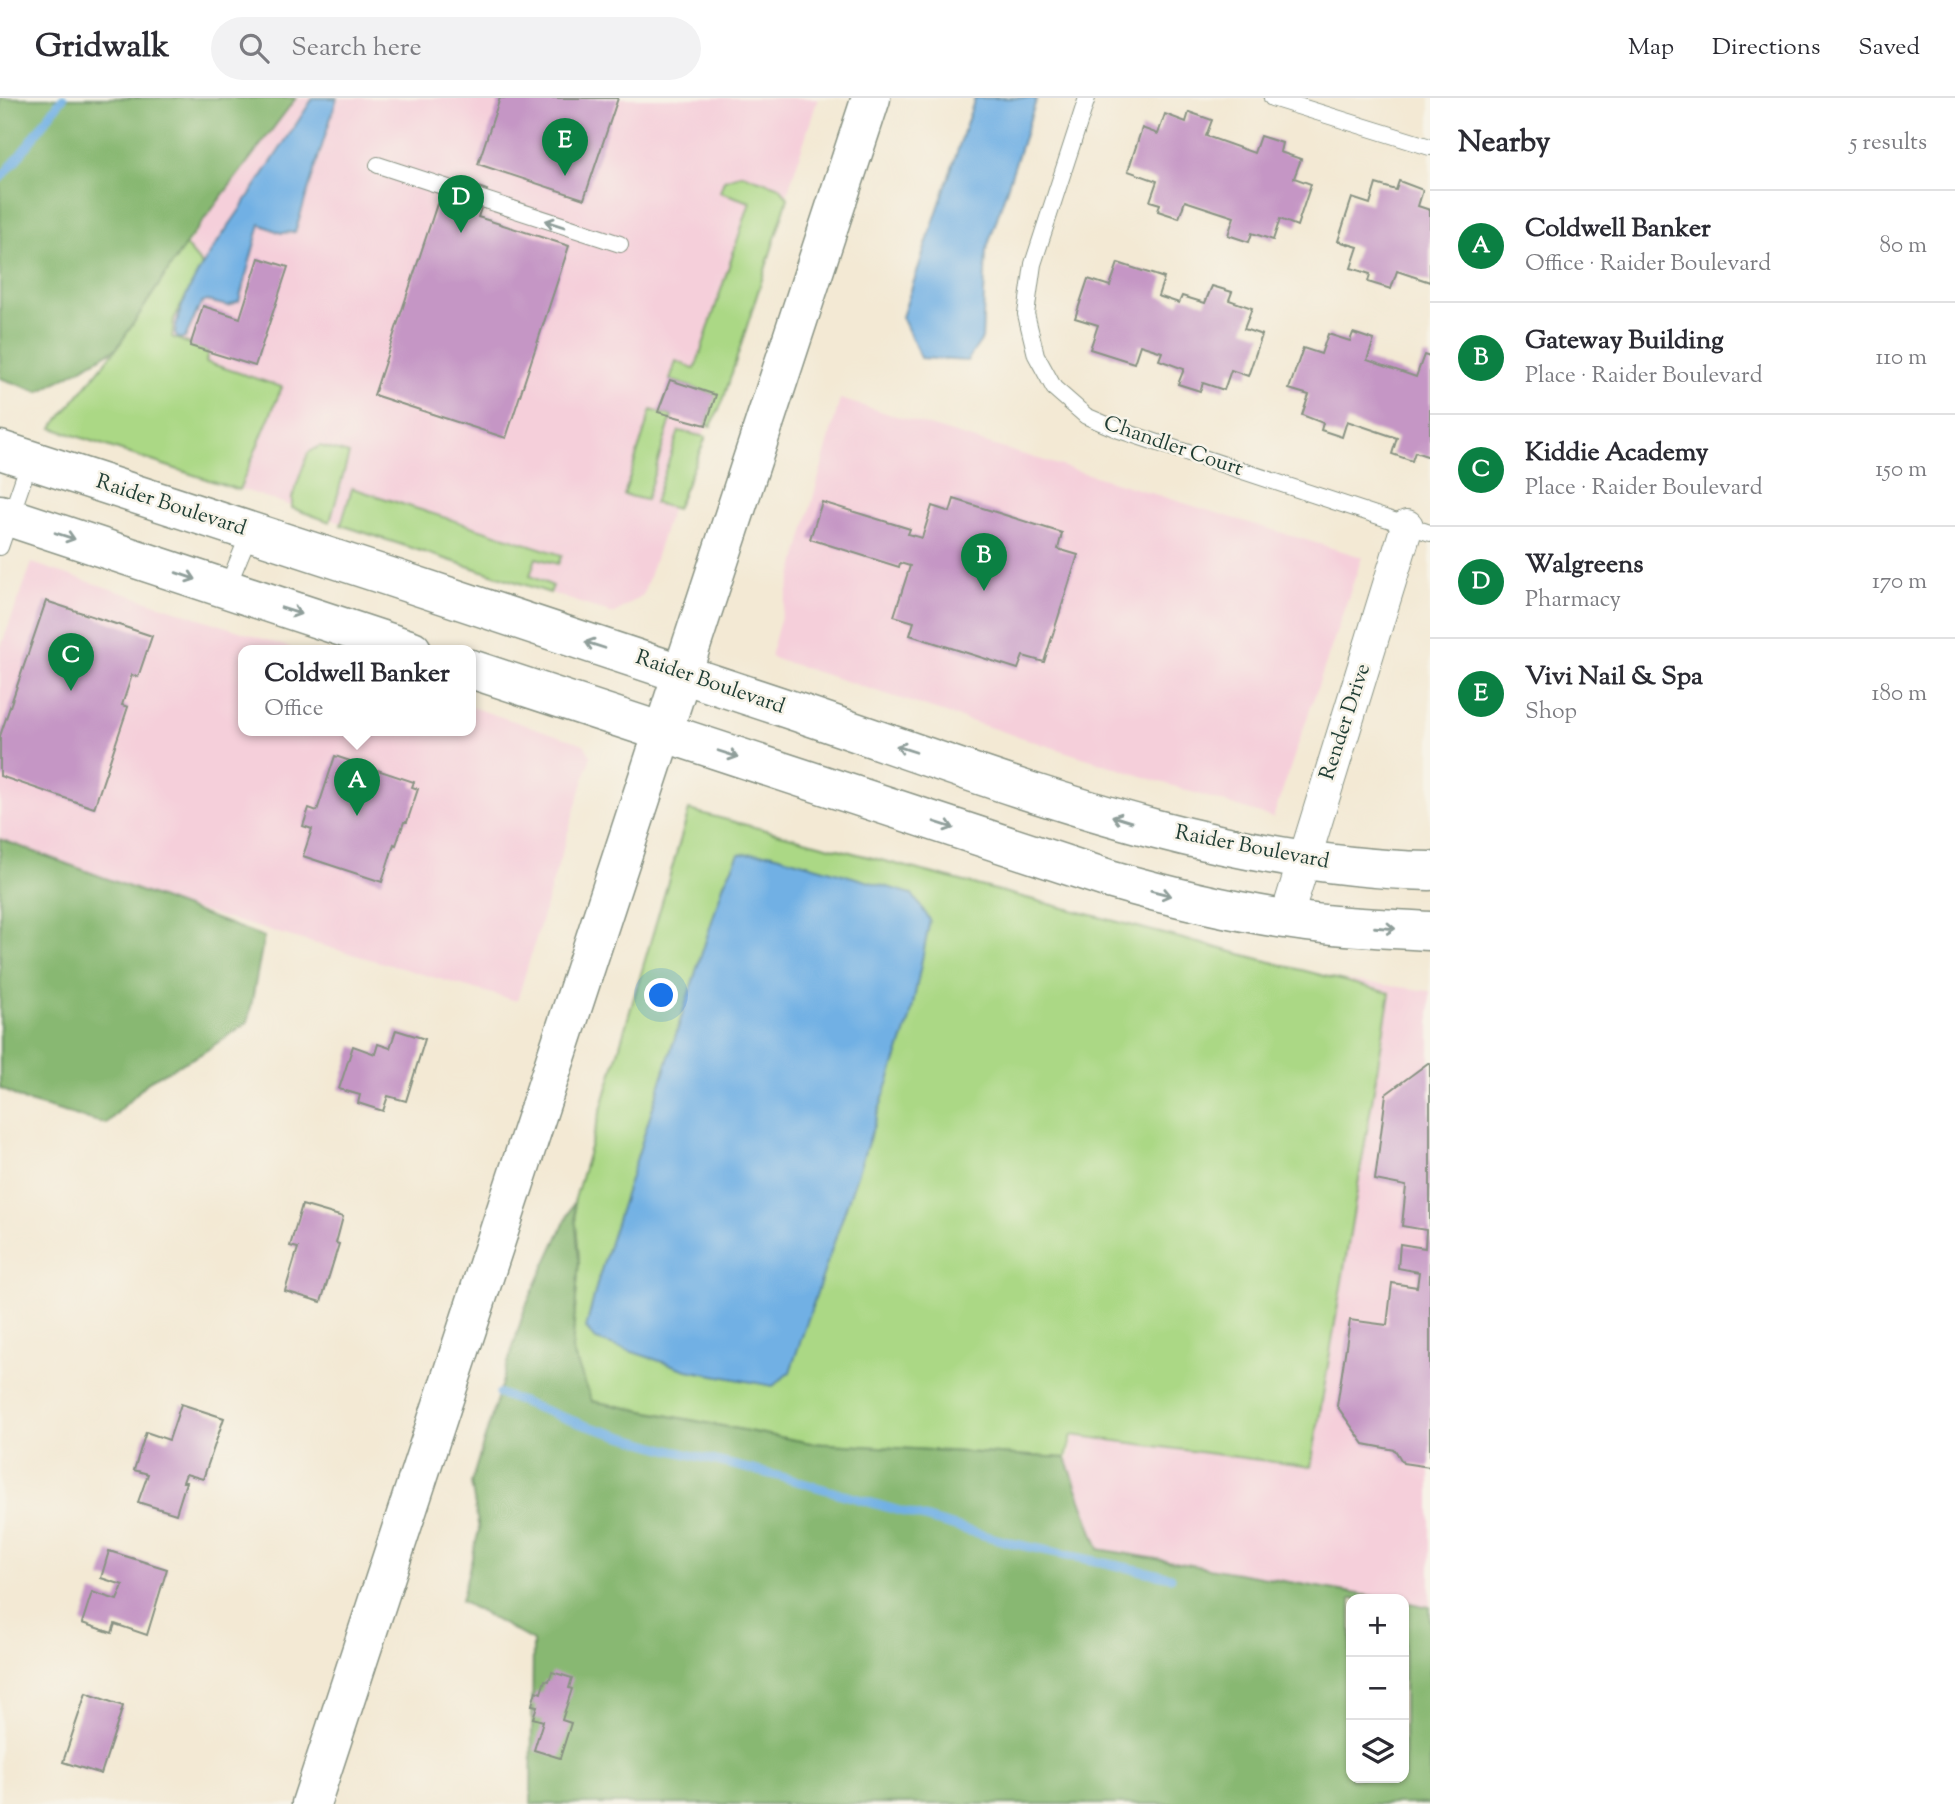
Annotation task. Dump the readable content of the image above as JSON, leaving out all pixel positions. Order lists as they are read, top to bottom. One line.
{"streets":{"street":["Raider Boulevard","Render Drive"],"lane":["Chandler Court"]},"crossings":[["Chandler Court","Render Drive"],["Raider Boulevard","Render Drive"]],"page":{"header":"Gridwalk","search":"Search here","nav":["Map","Directions","Saved"],"heading":["Nearby","5 results"],"pins":["E","D","B","C","A"],"list":[{"mark":"A","name":"Coldwell Banker","note":"Office · Raider Boulevard","value":"80 m"},{"mark":"B","name":"Gateway Building","note":"Place · Raider Boulevard","value":"110 m"},{"mark":"C","name":"Kiddie Academy","note":"Place · Raider Boulevard","value":"150 m"},{"mark":"D","name":"Walgreens","note":"Pharmacy","value":"170 m"},{"mark":"E","name":"Vivi Nail & Spa","note":"Shop","value":"180 m"}],"popup":["Coldwell Banker","Office"],"map_buttons":["+","−"]}}
